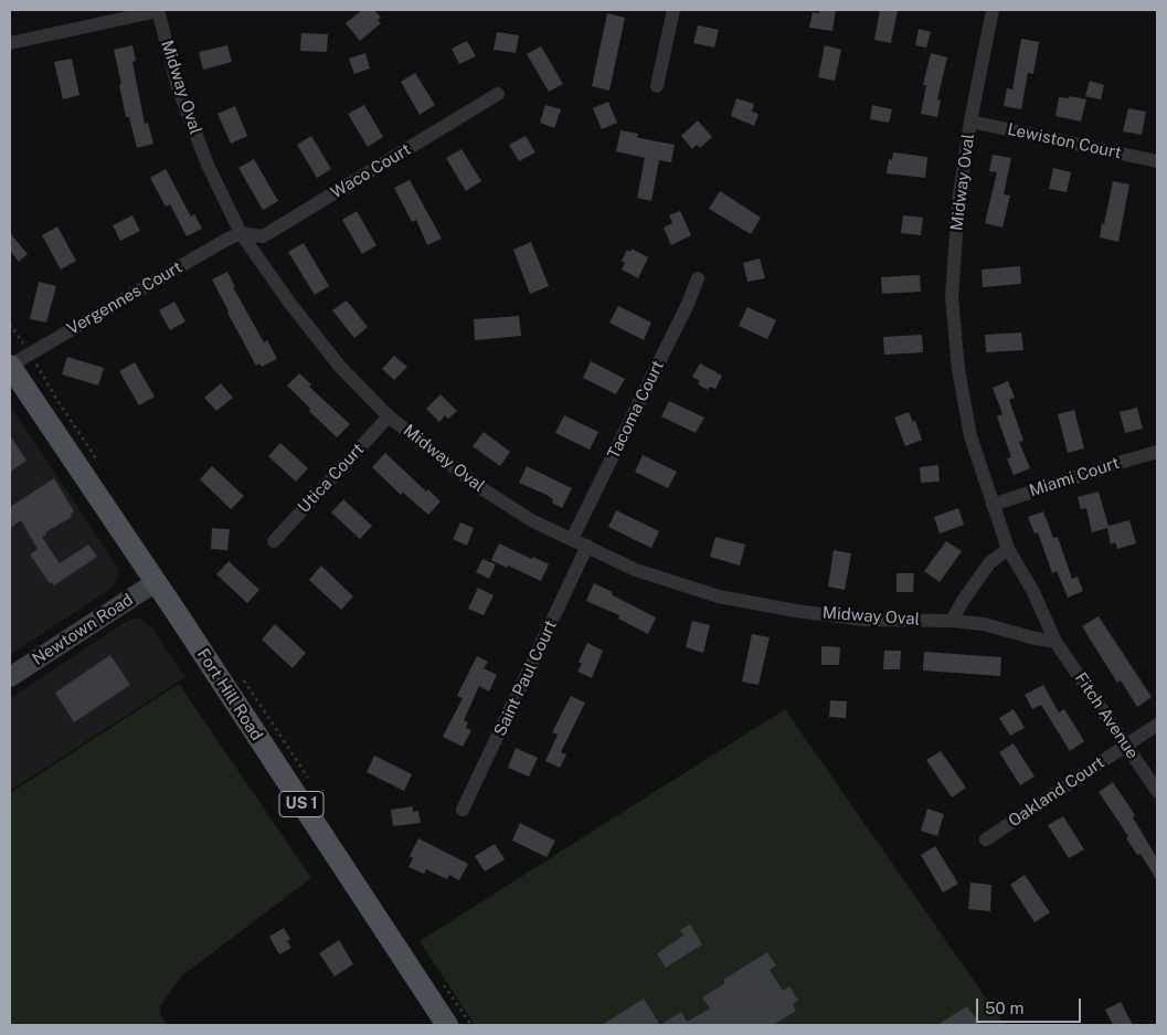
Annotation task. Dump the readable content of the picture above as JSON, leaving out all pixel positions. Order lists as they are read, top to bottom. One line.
{"streets":{"main road":["Newtown Road","Fort Hill Road","US 1"],"street":["Midway Oval","Lewiston Court","Waco Court","Vergennes Court","Tacoma Court","Miami Court","Utica Court","Saint Paul Court","Fitch Avenue","Oakland Court"]},"crossings":[["Midway Oval","Lewiston Court"],["Midway Oval","Waco Court"],["Midway Oval","Vergennes Court"],["Midway Oval","Tacoma Court"],["Midway Oval","Miami Court"],["Midway Oval","Utica Court"],["Midway Oval","Saint Paul Court"],["Midway Oval","Fitch Avenue"],["Waco Court","Vergennes Court"],["Vergennes Court","Fort Hill Road"],["Newtown Road","Fort Hill Road"],["Fitch Avenue","Oakland Court"]],"scale_bar":"50 m"}
